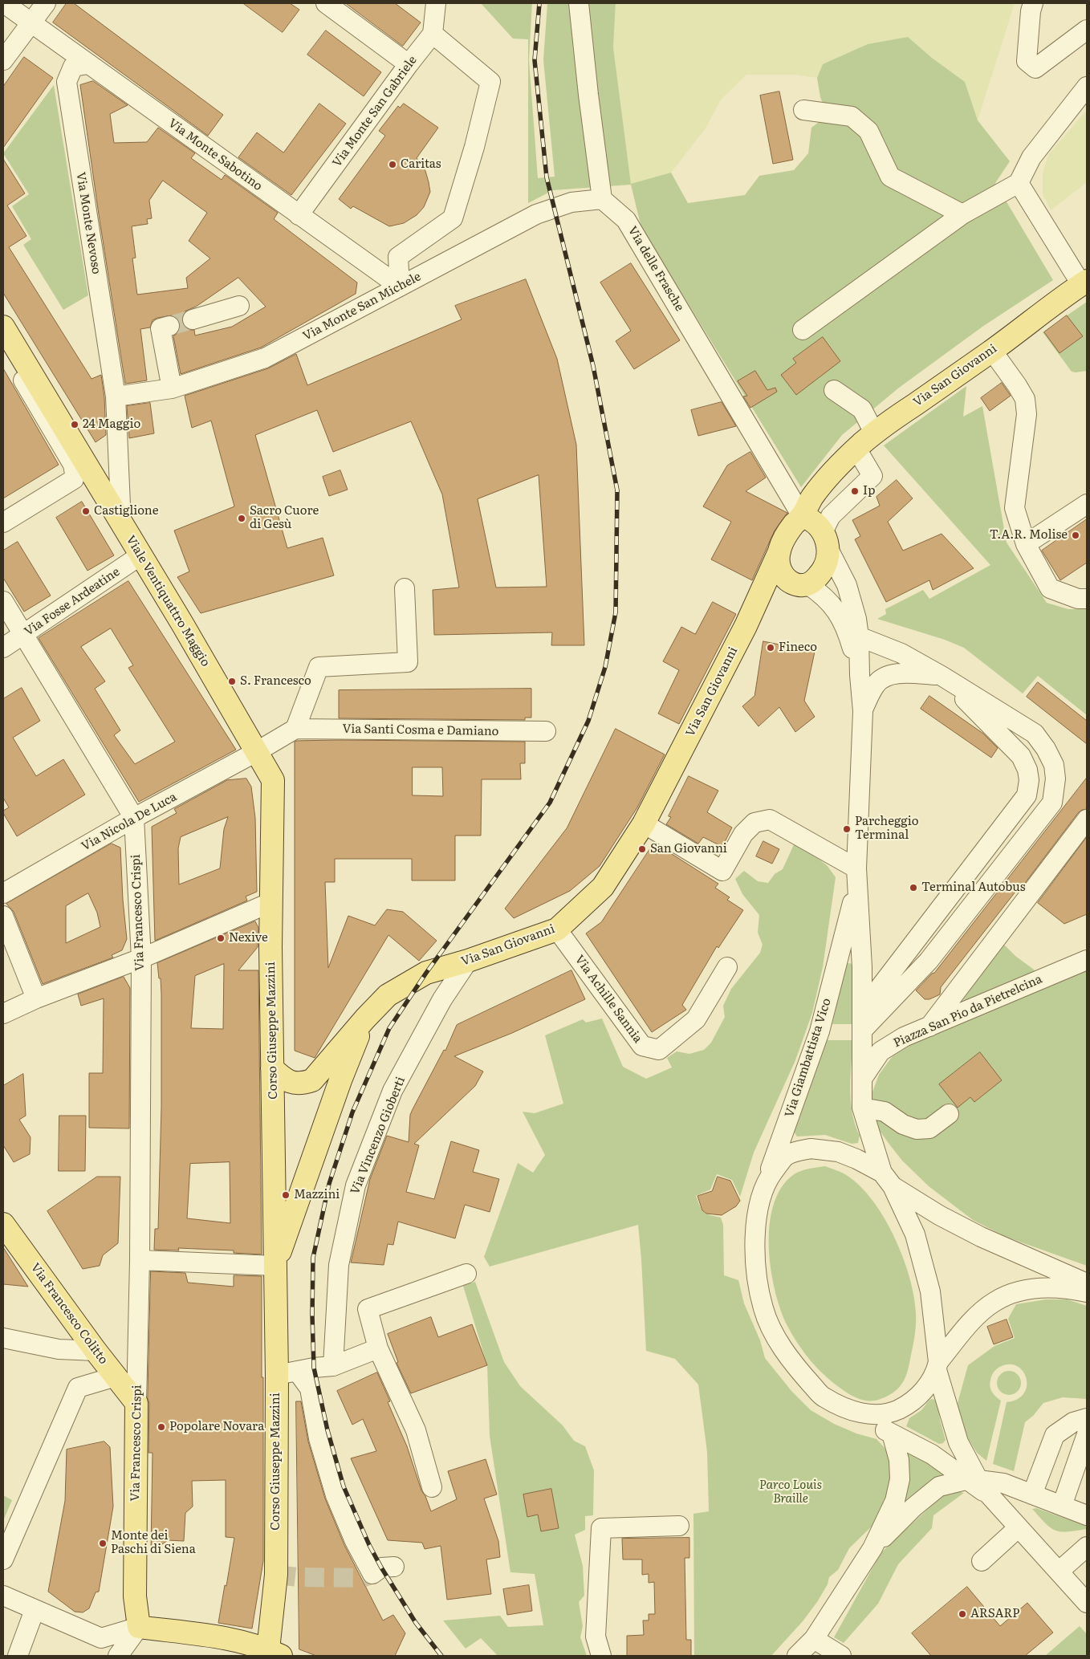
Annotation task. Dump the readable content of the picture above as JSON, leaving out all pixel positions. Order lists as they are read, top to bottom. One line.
{"streets":{"main road":["Via San Giovanni","Viale Ventiquattro Maggio","Via Francesco Crispi","Corso Giuseppe Mazzini","Via Francesco Colitto"],"street":["Via Monte San Gabriele","Via Monte Sabotino","Via Monte Nevoso","Via delle Frasche","Via Monte San Michele","Via Fosse Ardeatine","Via Santi Cosma e Damiano","Via Nicola De Luca","Via Achille Sannia","Piazza San Pio da Pietrelcina","Via Giambattista Vico","Via Vincenzo Gioberti"]},"crossings":[["Via Monte San Gabriele","Via Monte Sabotino"],["Via Monte Sabotino","Via Monte Nevoso"],["Via Monte Sabotino","Via Monte San Michele"],["Via Monte Nevoso","Via Monte San Michele"],["Via delle Frasche","Via Monte San Michele"],["Via delle Frasche","Via San Giovanni"],["Via delle Frasche","Via Giambattista Vico"],["Via San Giovanni","Via Achille Sannia"],["Via San Giovanni","Corso Giuseppe Mazzini"],["Via San Giovanni","Via Giambattista Vico"],["Via San Giovanni","Via Vincenzo Gioberti"],["Viale Ventiquattro Maggio","Via Fosse Ardeatine"],["Viale Ventiquattro Maggio","Via Nicola De Luca"],["Viale Ventiquattro Maggio","Corso Giuseppe Mazzini"],["Via Fosse Ardeatine","Via Francesco Crispi"],["Via Santi Cosma e Damiano","Via Nicola De Luca"],["Via Nicola De Luca","Via Francesco Crispi"],["Via Nicola De Luca","Corso Giuseppe Mazzini"],["Via Francesco Crispi","Via Francesco Colitto"],["Piazza San Pio da Pietrelcina","Via Giambattista Vico"]],"parks":["Parco Louis Braille"],"places":["Caritas","24 Maggio","Ip","Castiglione","Sacro Cuore di Gesù","T.A.R. Molise","Fineco","S. Francesco","Parcheggio Terminal","San Giovanni","Terminal Autobus","Nexive","Mazzini","Popolare Novara","Monte dei Paschi di Siena","ARSARP"]}
